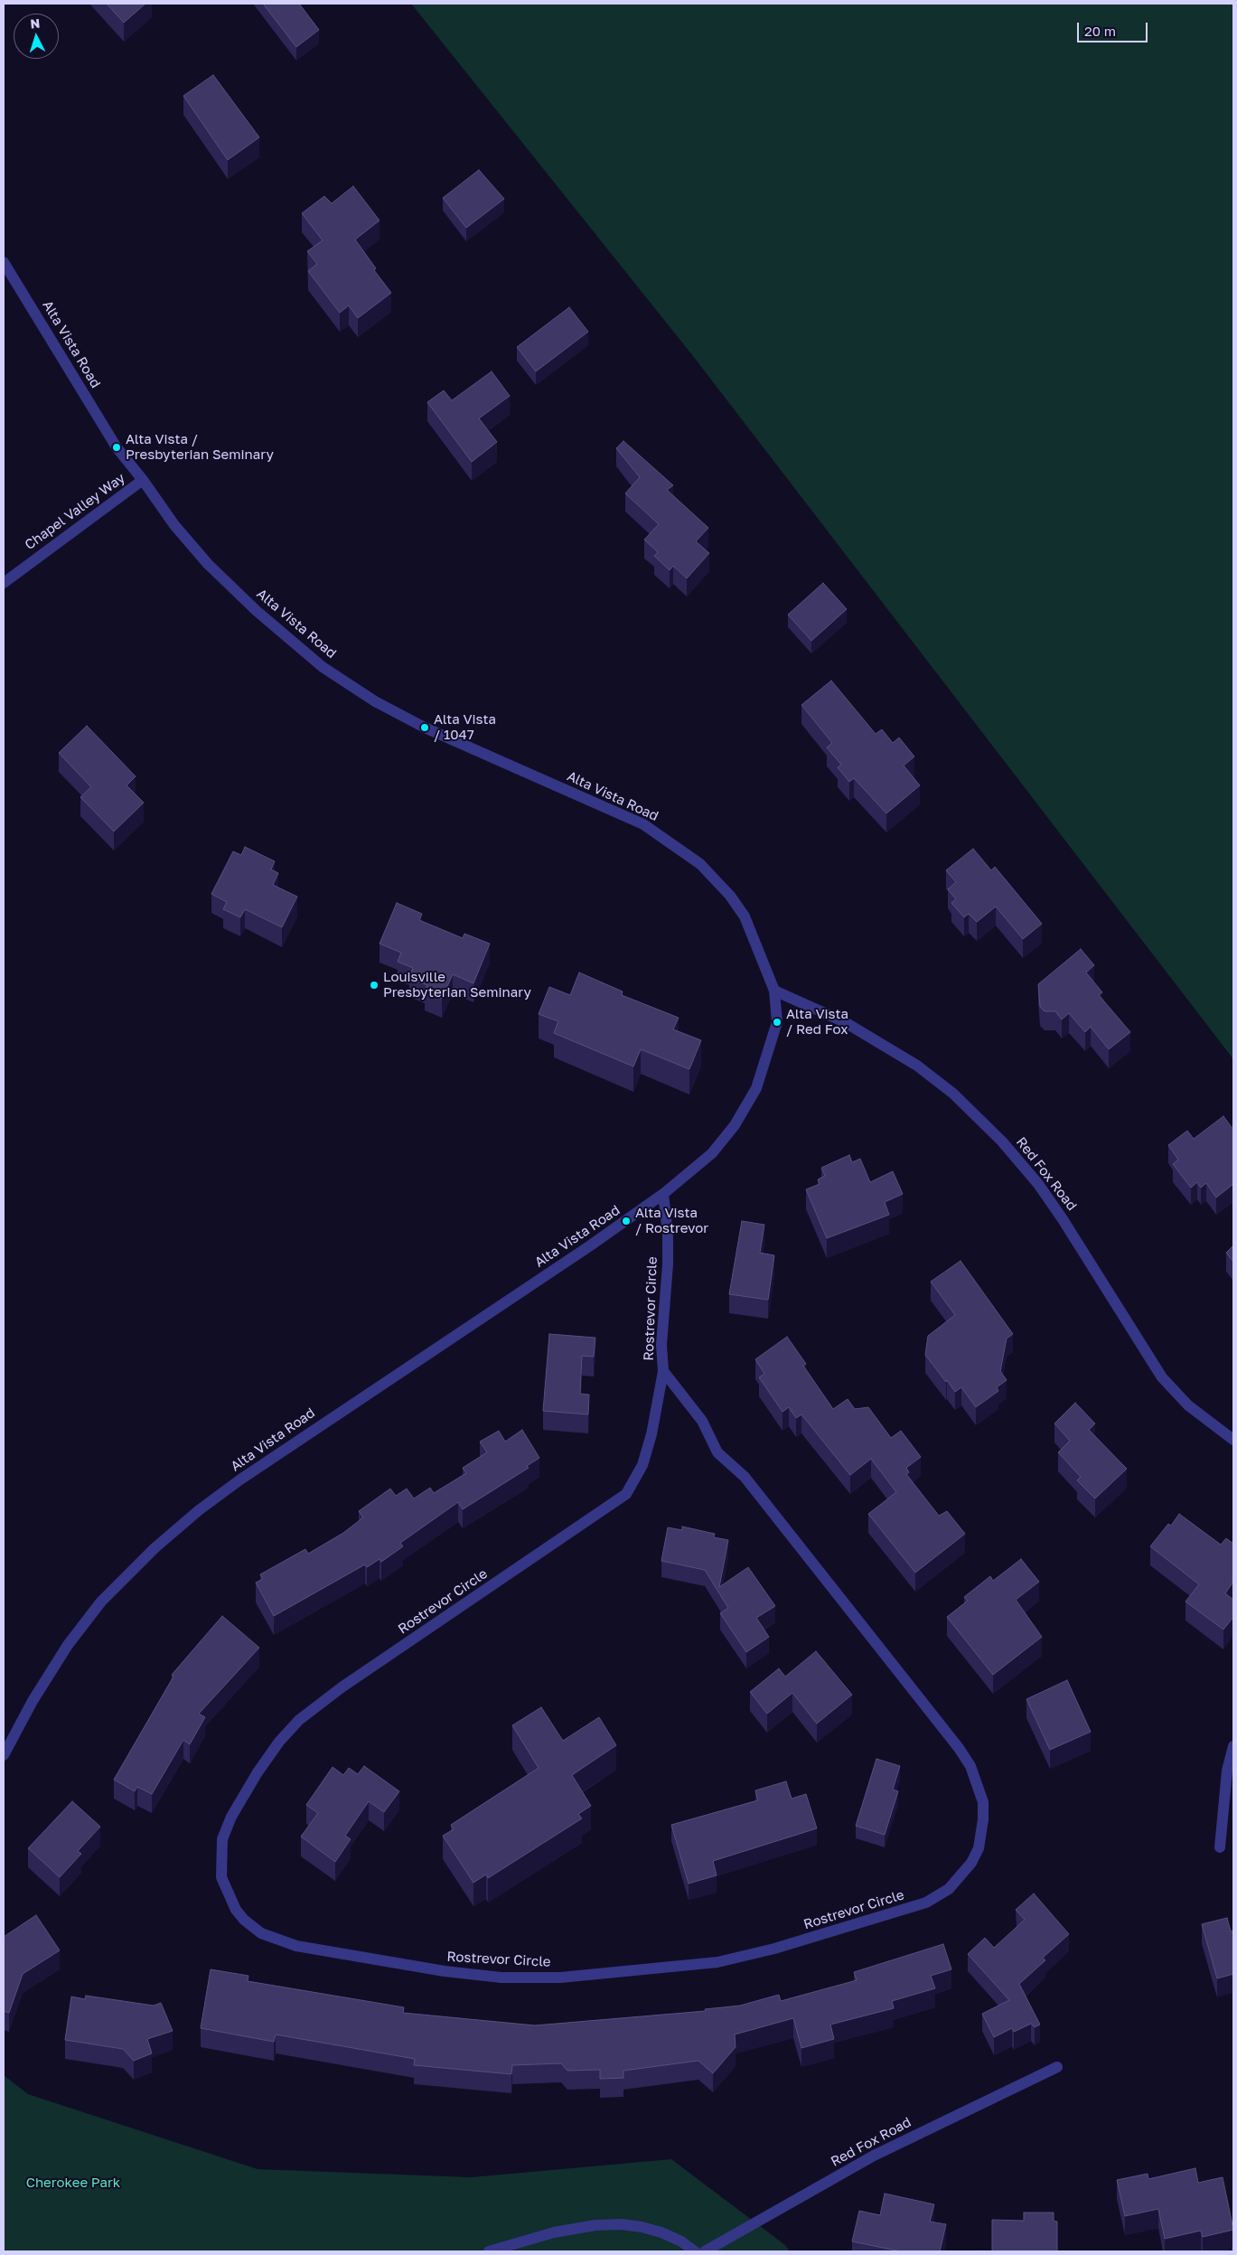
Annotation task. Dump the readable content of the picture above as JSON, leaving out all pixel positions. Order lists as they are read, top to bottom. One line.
{"streets":{"street":["Alta Vista Road","Chapel Valley Way","Red Fox Road","Rostrevor Circle"]},"crossings":[["Alta Vista Road","Chapel Valley Way"],["Alta Vista Road","Red Fox Road"],["Alta Vista Road","Rostrevor Circle"]],"parks":["Cherokee Park"],"places":["Alta Vista / Presbyterian Seminary","Alta Vista / 1047","Louisville Presbyterian Seminary","Alta Vista / Red Fox","Alta Vista / Rostrevor"],"scale_bar":"20 m","north":"top"}
